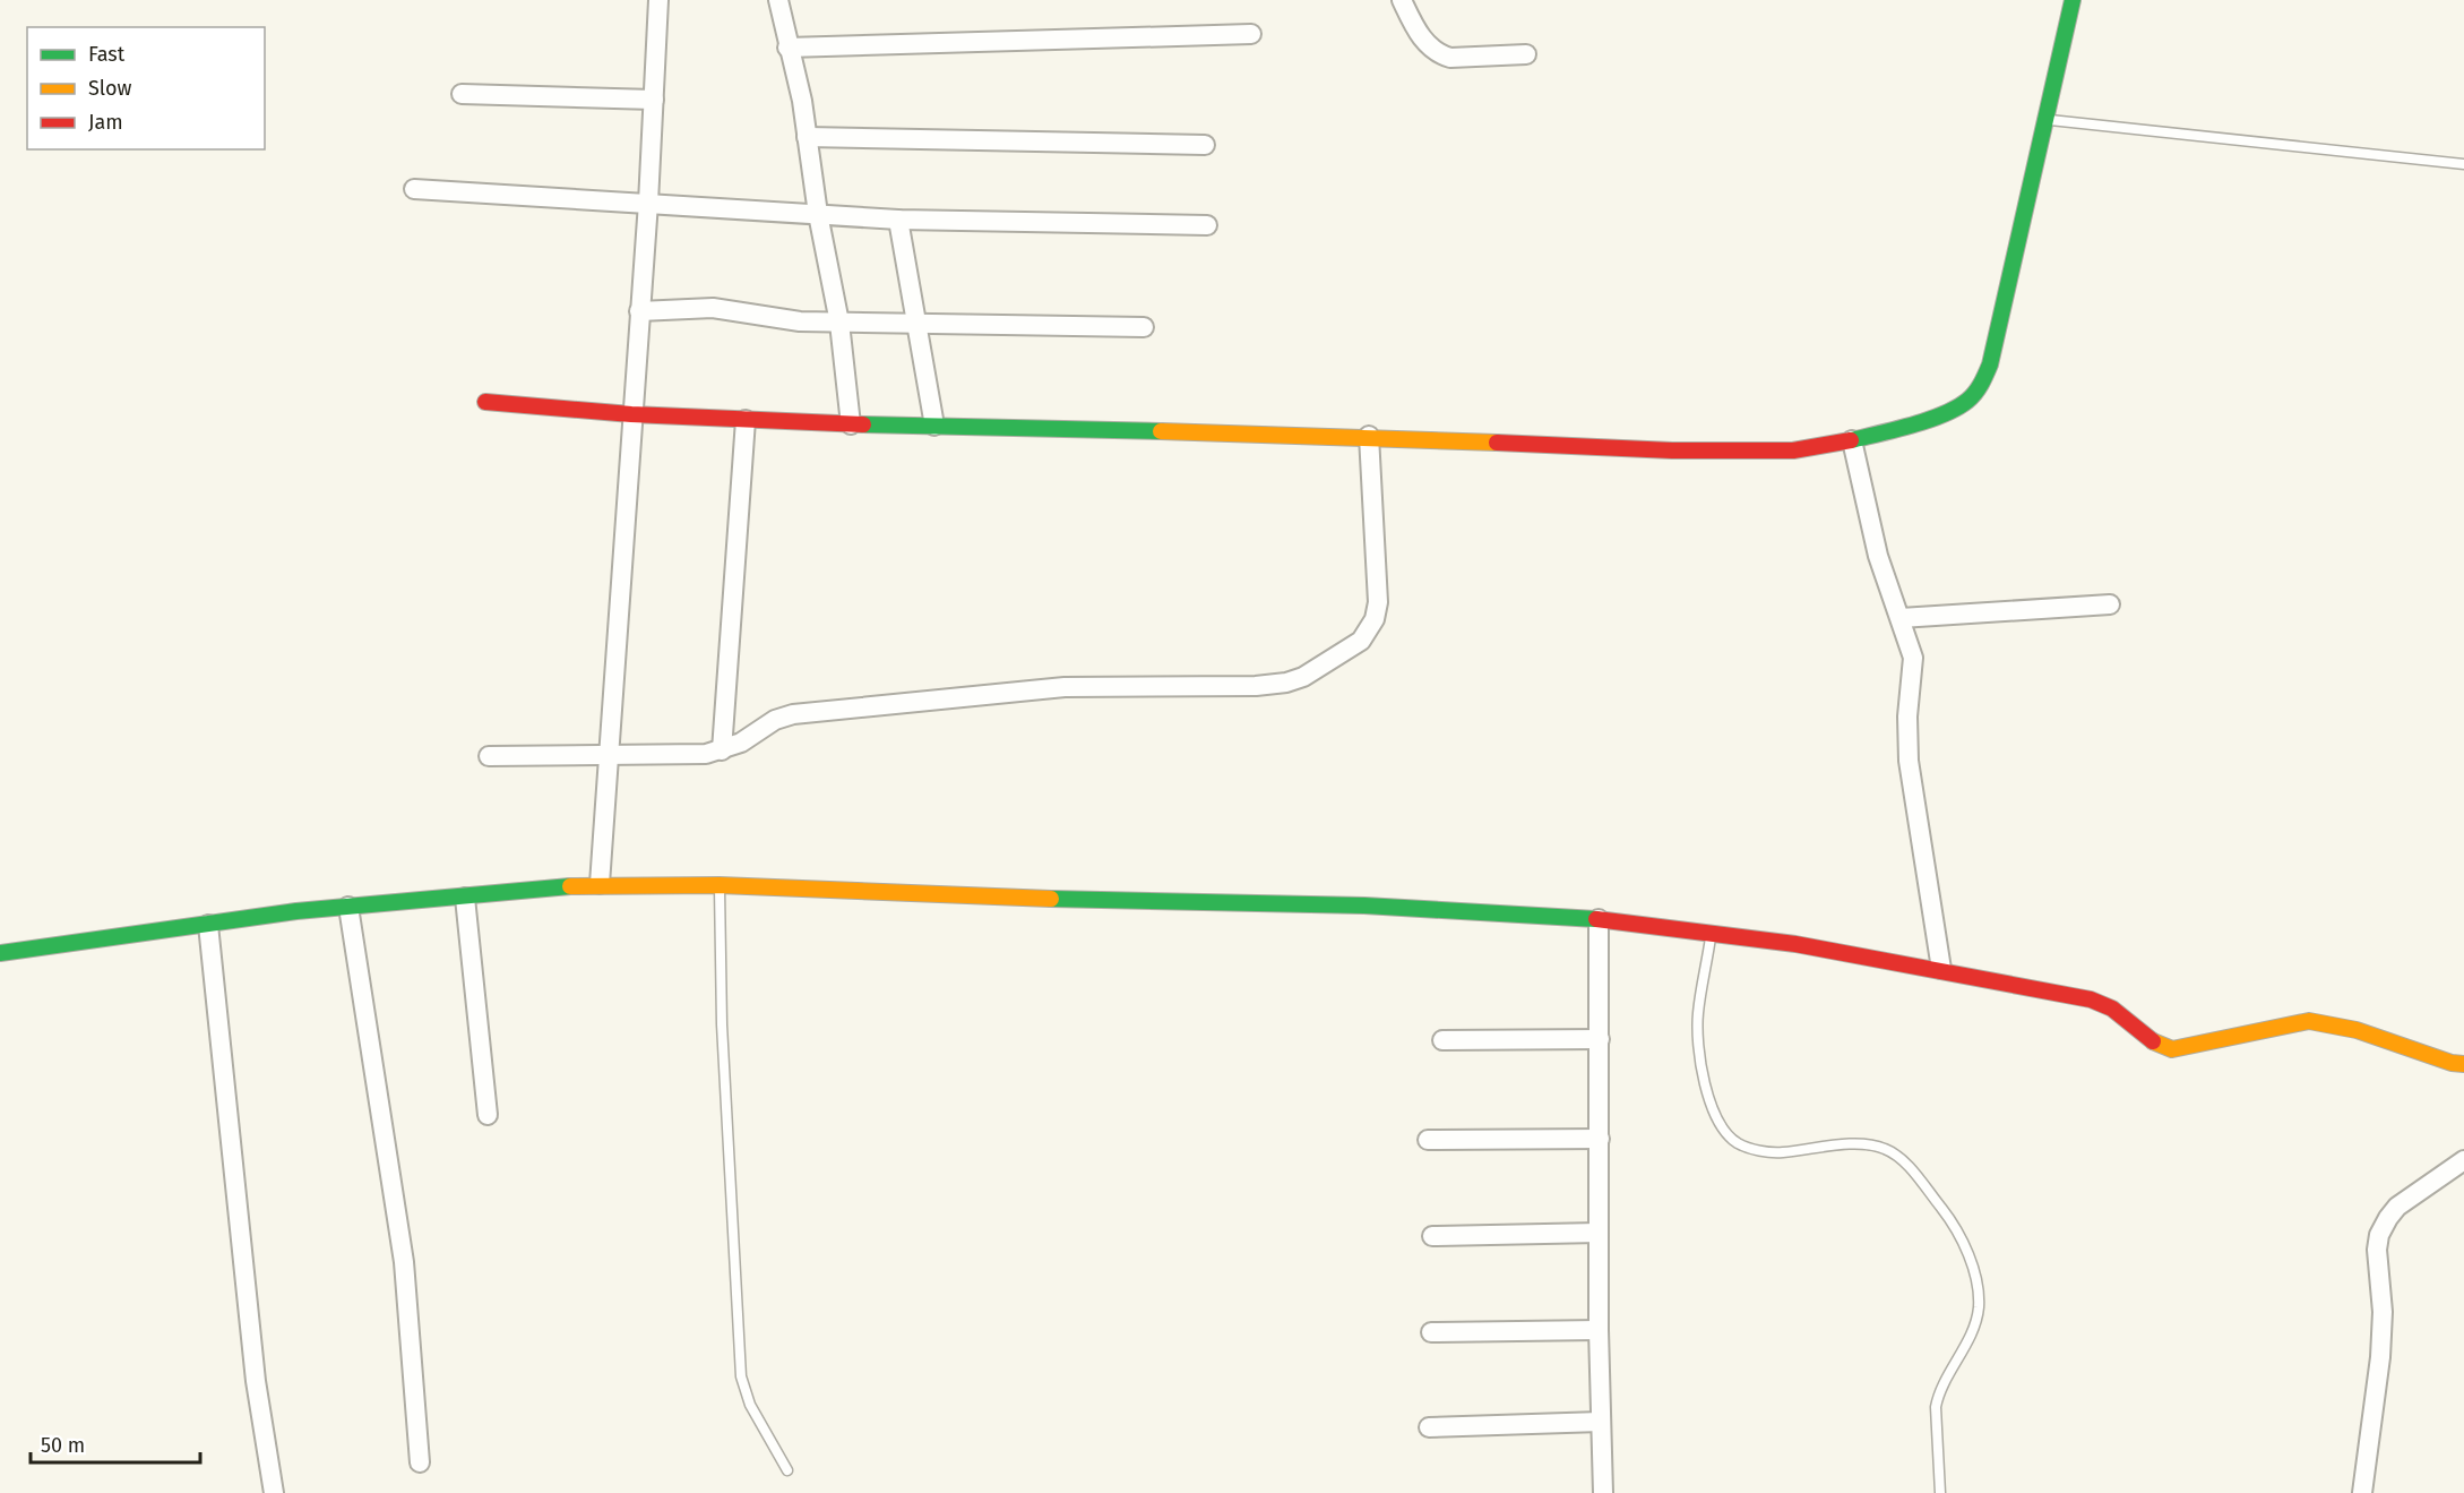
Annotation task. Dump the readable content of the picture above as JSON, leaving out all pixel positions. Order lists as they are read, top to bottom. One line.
{"legend":["Fast","Slow","Jam"],"scale_bar":"50 m"}
